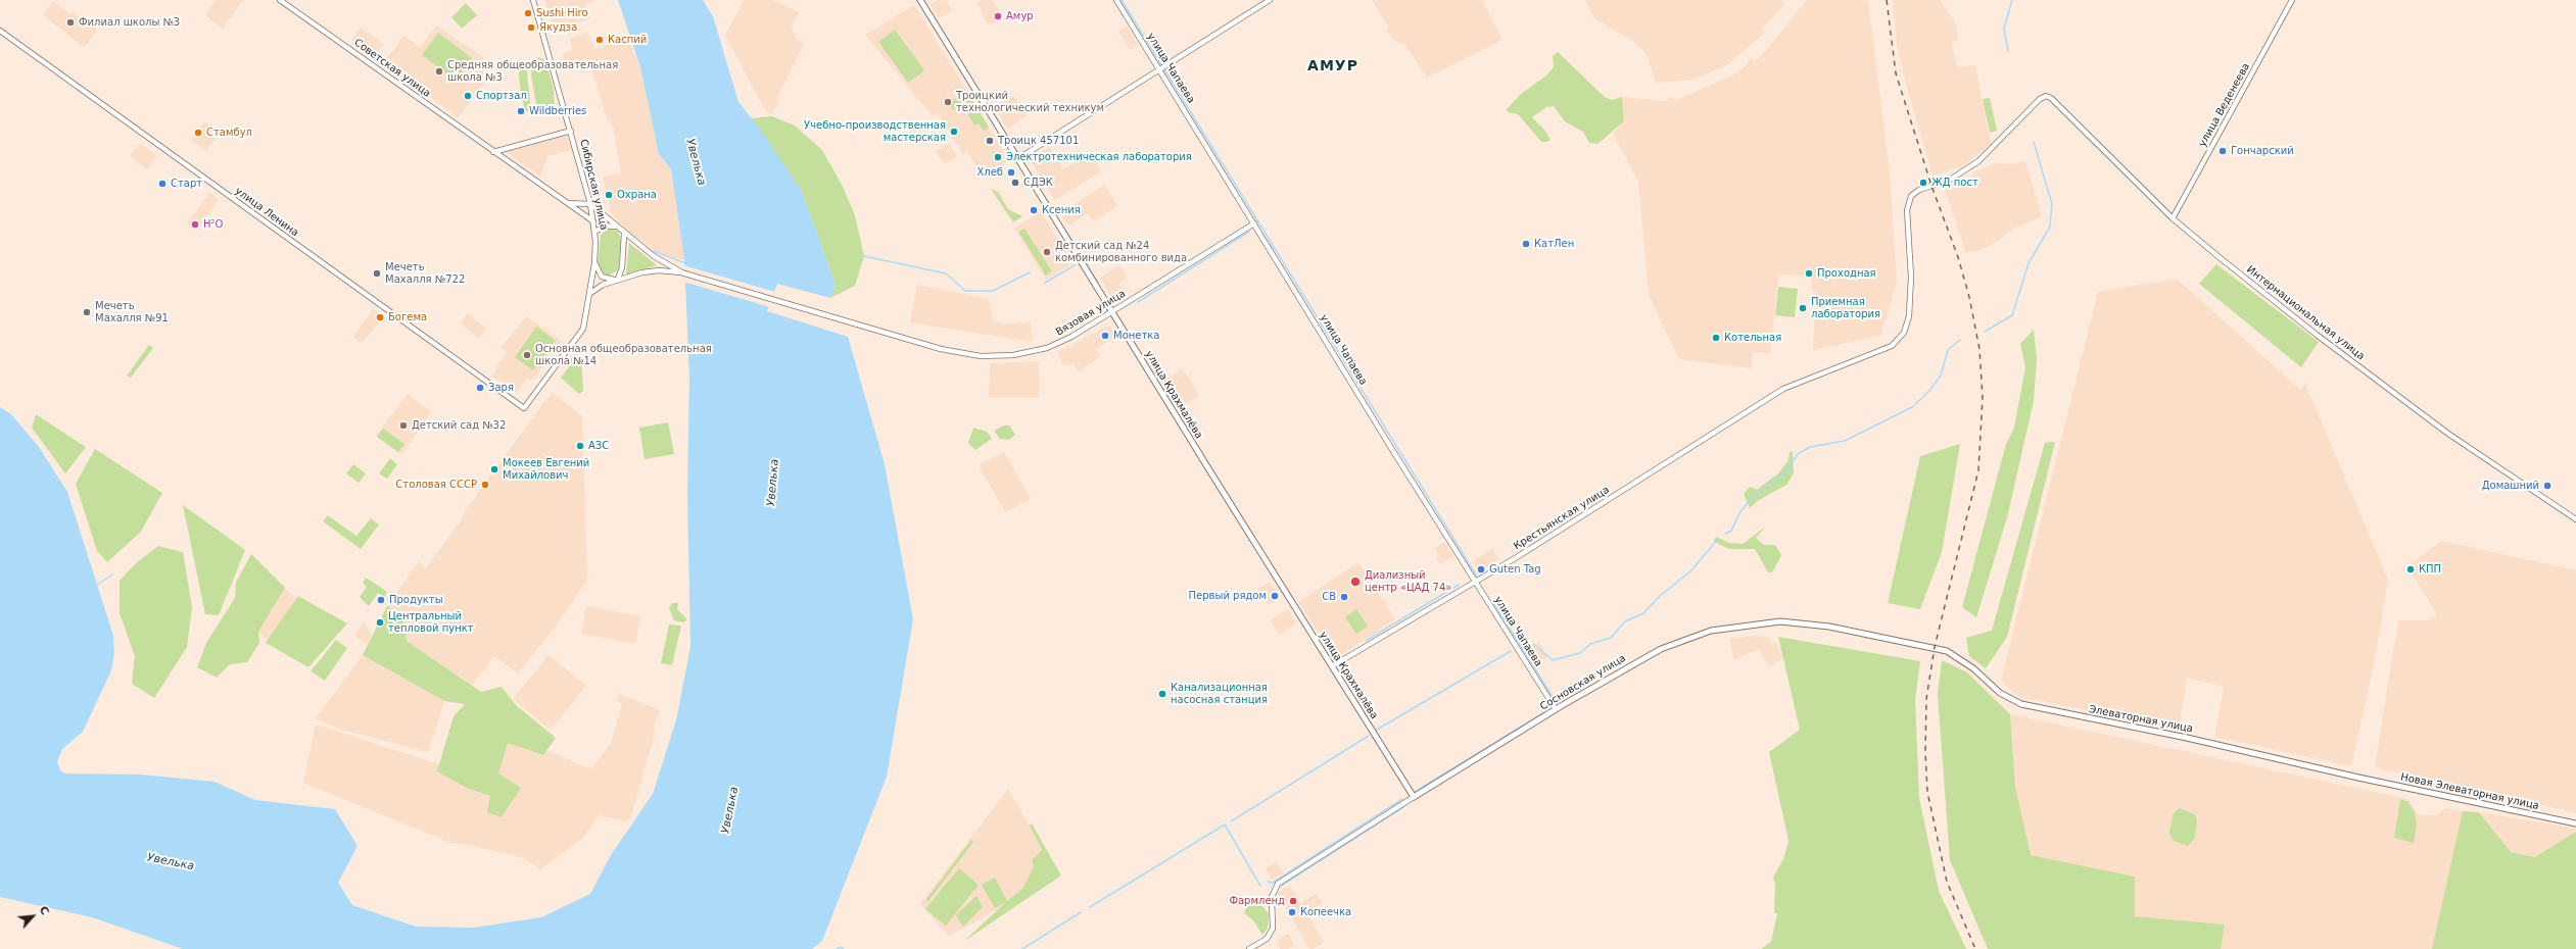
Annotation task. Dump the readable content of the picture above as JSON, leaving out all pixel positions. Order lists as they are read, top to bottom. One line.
{"streets":{"main road":["улица Крахмалёва","Сосновская улица","Элеваторная улица","Новая Элеваторная улица"],"street":["Советская улица","улица Чапаева","улица Веденеева","Сибирская улица","улица Ленина","Вязовая улица","Интернациональная улица","Крестьянская улица"]},"crossings":[["Советская улица","Сибирская улица"],["улица Чапаева","Вязовая улица"],["улица Чапаева","Крестьянская улица"],["улица Чапаева","Сосновская улица"],["улица Веденеева","Интернациональная улица"],["Сибирская улица","улица Ленина"],["Вязовая улица","улица Крахмалёва"],["Интернациональная улица","Крестьянская улица"],["улица Крахмалёва","Крестьянская улица"],["улица Крахмалёва","Сосновская улица"],["Сосновская улица","Элеваторная улица"],["Элеваторная улица","Новая Элеваторная улица"]],"districts":["АМУР"],"water":["Увелька"],"places":["Sushi Hiro","Амур","Филиал школы №3","Якудза","Каспий","Средняя общеобразовательная школа №3","Спортзал","Троицкий технологический техникум","Wildberries","Учебно-производственная мастерская","Стамбул","Троицк 457101","Гончарский","Электротехническая лаборатория","Хлеб","СДЭК","ЖД пост","Старт","Охрана","Ксения","H²O","КатЛен","Детский сад №24 комбинированного вида","Мечеть Махалля №722","Проходная","Приемная лаборатория","Мечеть Махалля №91","Богема","Монетка","Котельная","Основная общеобразовательная школа №14","Заря","Детский сад №32","АЗС","Мокеев Евгений Михайлович","Столовая СССР","Домашний","Guten Tag","КПП","Диализный центр «ЦАД 74»","Первый рядом","СВ","Продукты","Центральный тепловой пункт","Канализационная насосная станция","Фармленд","Копеечка"],"north":"top right"}
